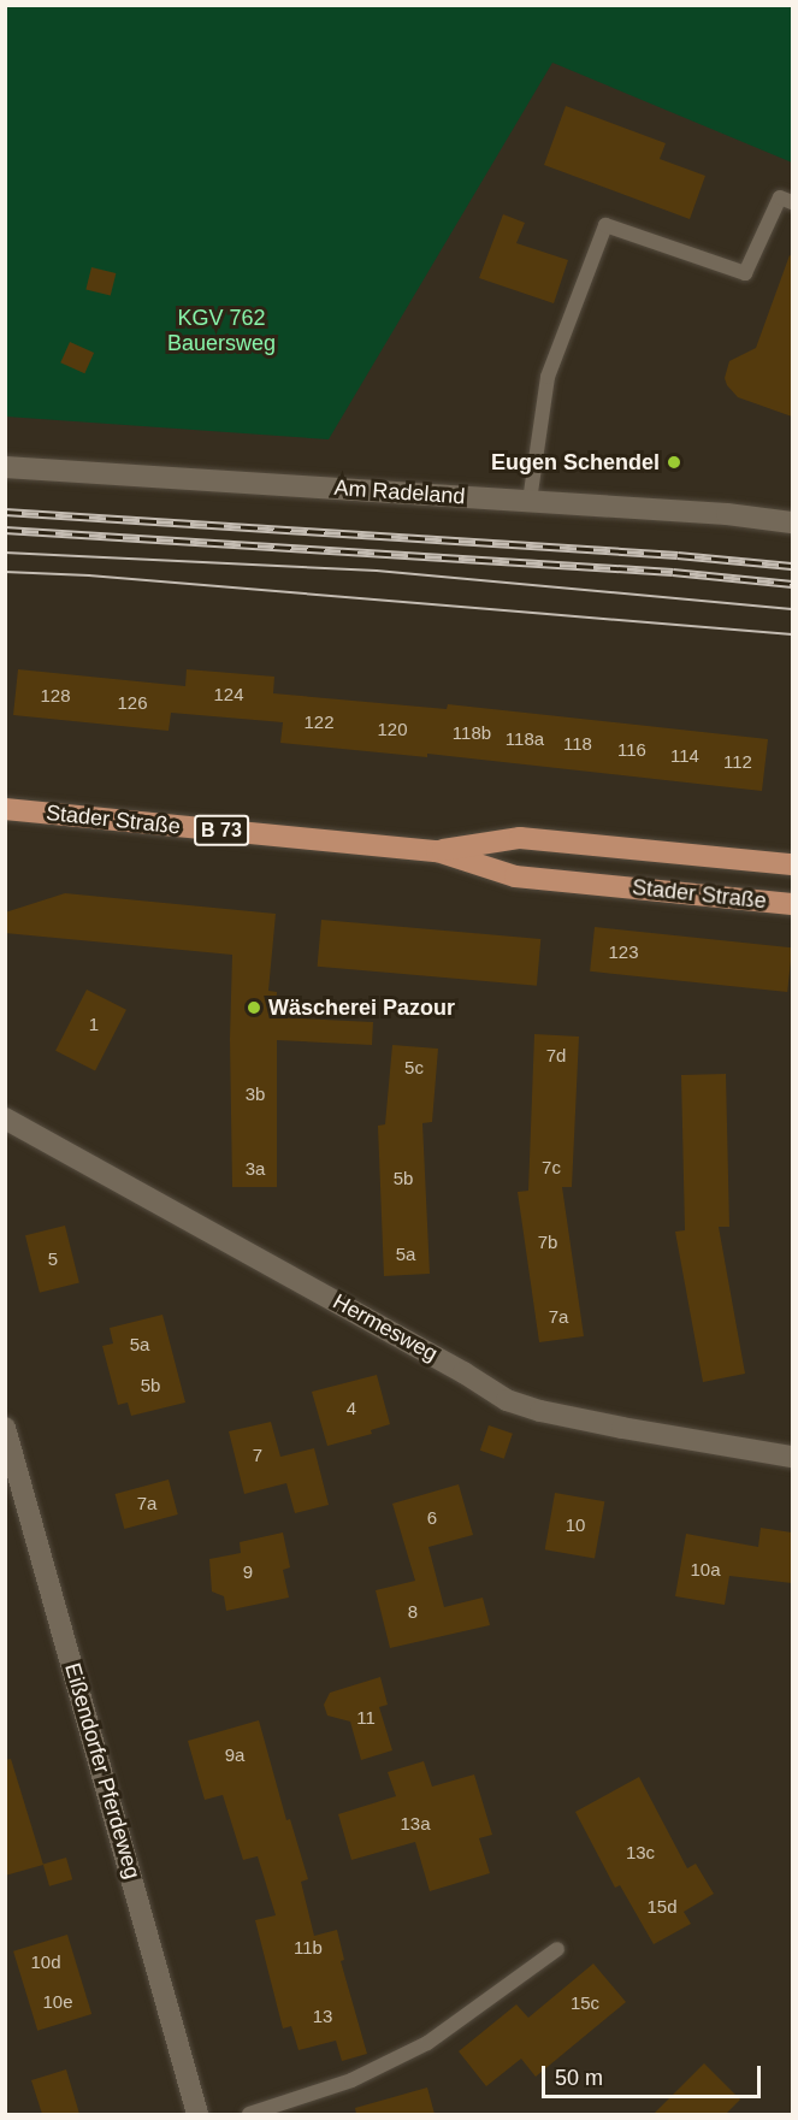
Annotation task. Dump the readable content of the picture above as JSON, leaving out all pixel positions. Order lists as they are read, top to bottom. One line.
{"streets":{"main road":["Stader Straße","B 73"],"street":["Am Radeland","Hermesweg","Eißendorfer Pferdeweg"]},"parks":["KGV 762 Bauersweg"],"places":["Eugen Schendel","Wäscherei Pazour"],"house_numbers":["124","128","126","122","120","118b","118a","118","116","114","112","123","1","7d","5c","3b","7c","3a","5b","7b","5a","5","7a","5a","5b","4","7","7a","6","10","10a","9","8","11","9a","13a","13c","15d","11b","10d","10e","15c","13"],"scale_bar":"50 m"}
